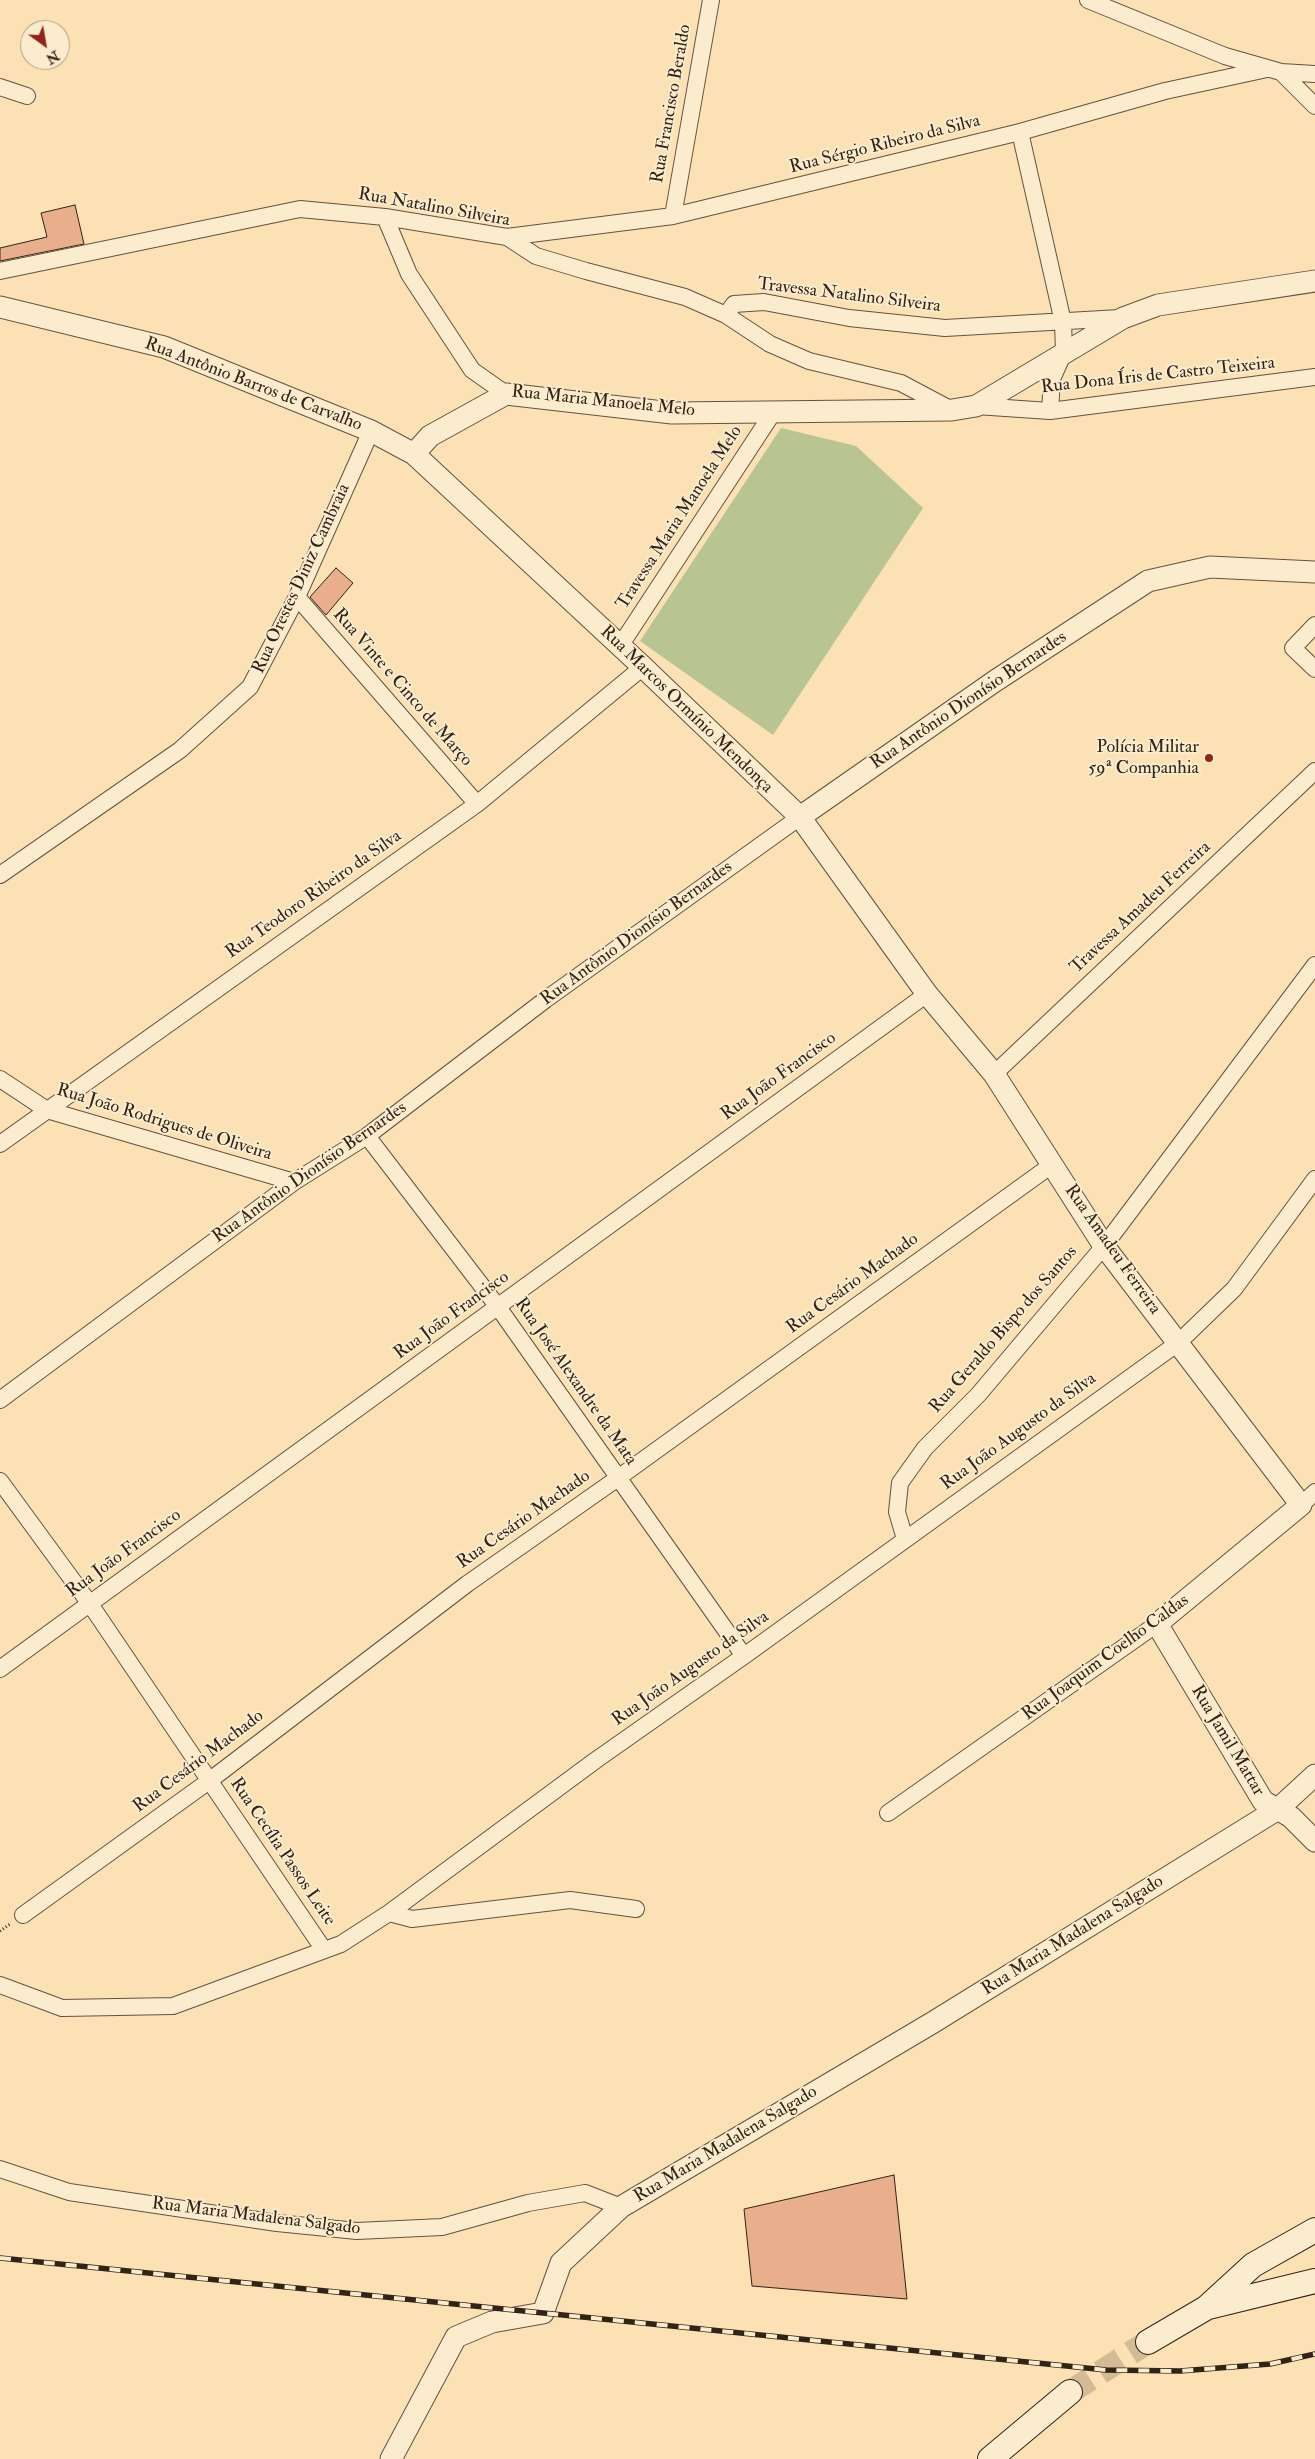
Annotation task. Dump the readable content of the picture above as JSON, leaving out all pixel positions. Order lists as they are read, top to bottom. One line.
{"streets":{"street":["Rua Francisco Beraldo","Rua Sérgio Ribeiro da Silva","Rua Natalino Silveira","Travessa Natalino Silveira","Rua Dona Íris de Castro Teixeira","Rua Antônio Barros de Carvalho","Rua Maria Manoela Melo","Travessa Maria Manoela Melo","Rua Orestes Diniz Cambraia","Rua Vinte e Cinco de Março","Rua Antônio Dionísio Bernardes","Rua Marcos Ormínio Mendonça","Rua Teodoro Ribeiro da Silva","Travessa Amadeu Ferreira","Rua João Francisco","Rua João Rodrigues de Oliveira","Rua Amadeu Ferreira","Rua Cesário Machado","Rua Geraldo Bispo dos Santos","Rua José Alexandre da Mata","Rua João Augusto da Silva","Rua Joaquim Coelho Caldas","Rua Jamil Mattar","Rua Cecília Passos Leite","Rua Maria Madalena Salgado"]},"crossings":[["Rua Francisco Beraldo","Rua Sérgio Ribeiro da Silva"],["Rua Sérgio Ribeiro da Silva","Rua Natalino Silveira"],["Rua Natalino Silveira","Travessa Natalino Silveira"],["Rua Natalino Silveira","Rua Maria Manoela Melo"],["Rua Dona Íris de Castro Teixeira","Rua Maria Manoela Melo"],["Rua Antônio Barros de Carvalho","Rua Orestes Diniz Cambraia"],["Rua Antônio Barros de Carvalho","Rua Marcos Ormínio Mendonça"],["Rua Maria Manoela Melo","Travessa Maria Manoela Melo"],["Travessa Maria Manoela Melo","Rua Marcos Ormínio Mendonça"],["Rua Orestes Diniz Cambraia","Rua Vinte e Cinco de Março"],["Rua Vinte e Cinco de Março","Rua Teodoro Ribeiro da Silva"],["Rua Antônio Dionísio Bernardes","Rua Marcos Ormínio Mendonça"],["Rua Antônio Dionísio Bernardes","Rua João Rodrigues de Oliveira"],["Rua Antônio Dionísio Bernardes","Rua José Alexandre da Mata"],["Rua Marcos Ormínio Mendonça","Rua Teodoro Ribeiro da Silva"],["Rua Marcos Ormínio Mendonça","Rua João Francisco"],["Rua Marcos Ormínio Mendonça","Rua Amadeu Ferreira"],["Rua Teodoro Ribeiro da Silva","Rua João Rodrigues de Oliveira"],["Travessa Amadeu Ferreira","Rua Amadeu Ferreira"],["Rua João Francisco","Rua Amadeu Ferreira"],["Rua João Francisco","Rua José Alexandre da Mata"],["Rua João Francisco","Rua Cecília Passos Leite"],["Rua Amadeu Ferreira","Rua Cesário Machado"],["Rua Amadeu Ferreira","Rua Geraldo Bispo dos Santos"],["Rua Amadeu Ferreira","Rua João Augusto da Silva"],["Rua Amadeu Ferreira","Rua Joaquim Coelho Caldas"],["Rua Cesário Machado","Rua José Alexandre da Mata"],["Rua Cesário Machado","Rua Cecília Passos Leite"],["Rua Geraldo Bispo dos Santos","Rua João Augusto da Silva"],["Rua José Alexandre da Mata","Rua João Augusto da Silva"],["Rua João Augusto da Silva","Rua Cecília Passos Leite"],["Rua Joaquim Coelho Caldas","Rua Jamil Mattar"],["Rua Jamil Mattar","Rua Maria Madalena Salgado"]],"places":["Polícia Militar 59ª Companhia"],"north":"bottom right"}
